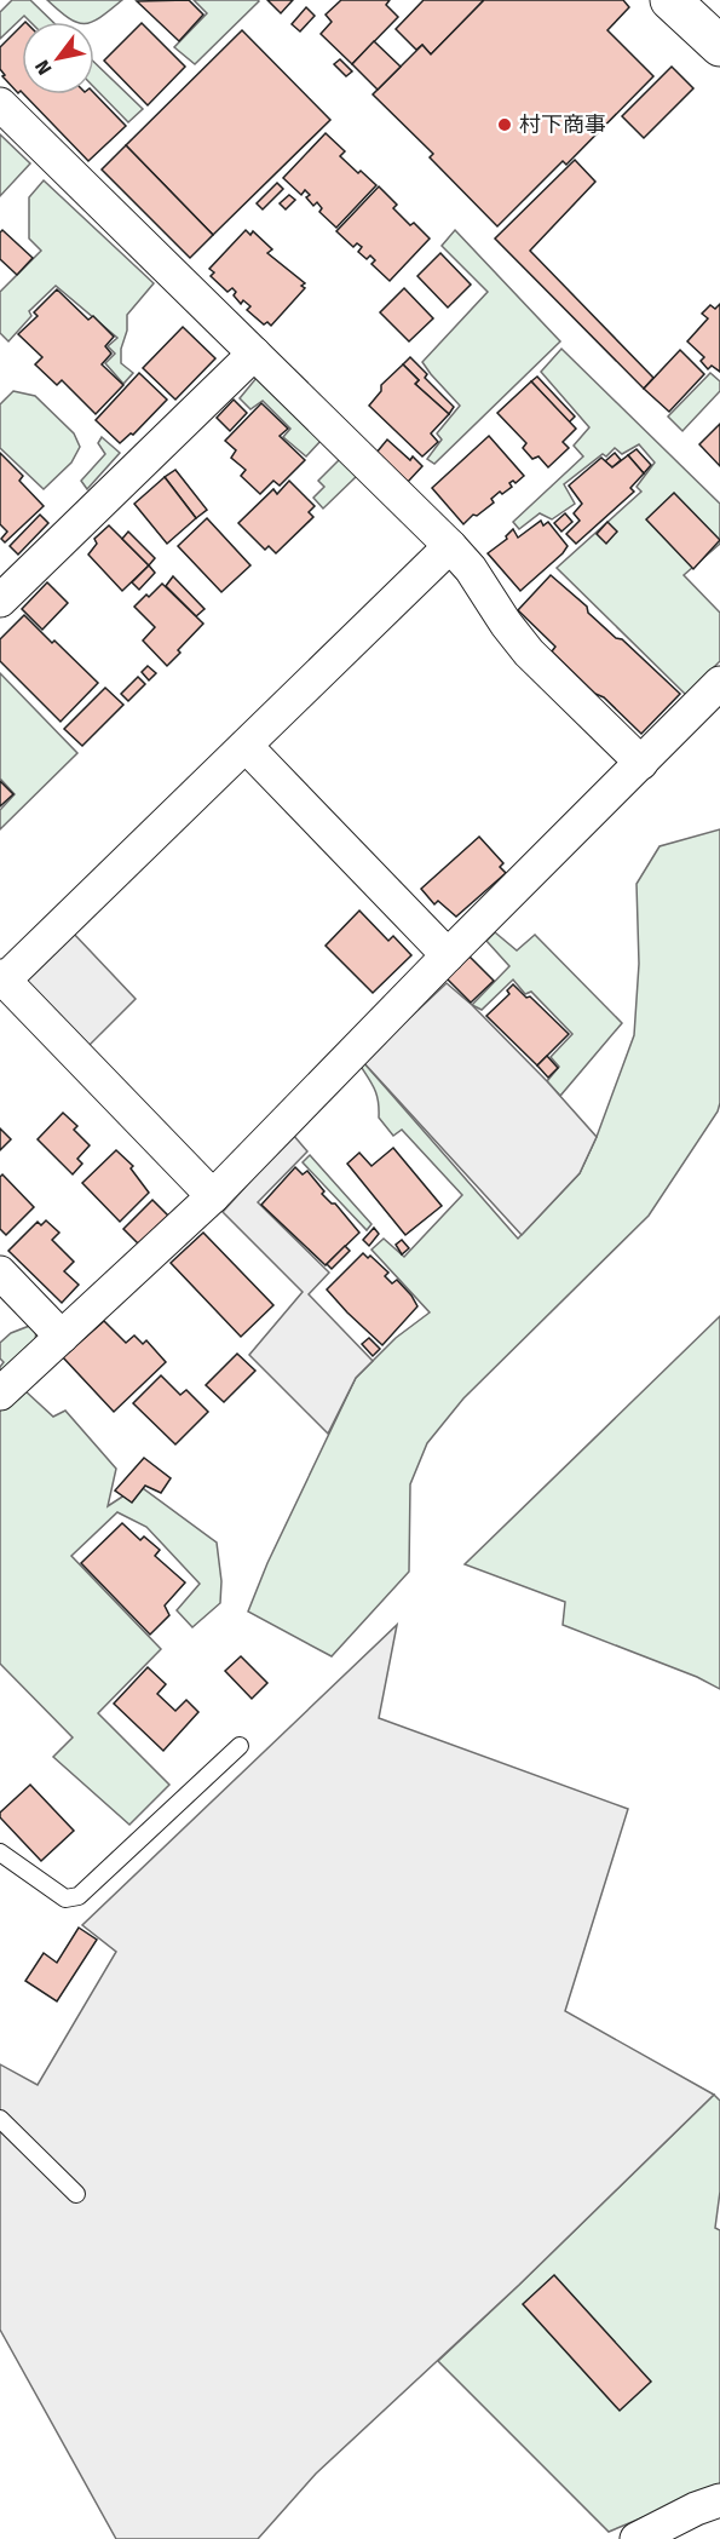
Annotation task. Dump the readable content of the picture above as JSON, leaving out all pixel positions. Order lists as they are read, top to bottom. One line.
{"places":["村下商事"],"north":"bottom left"}
